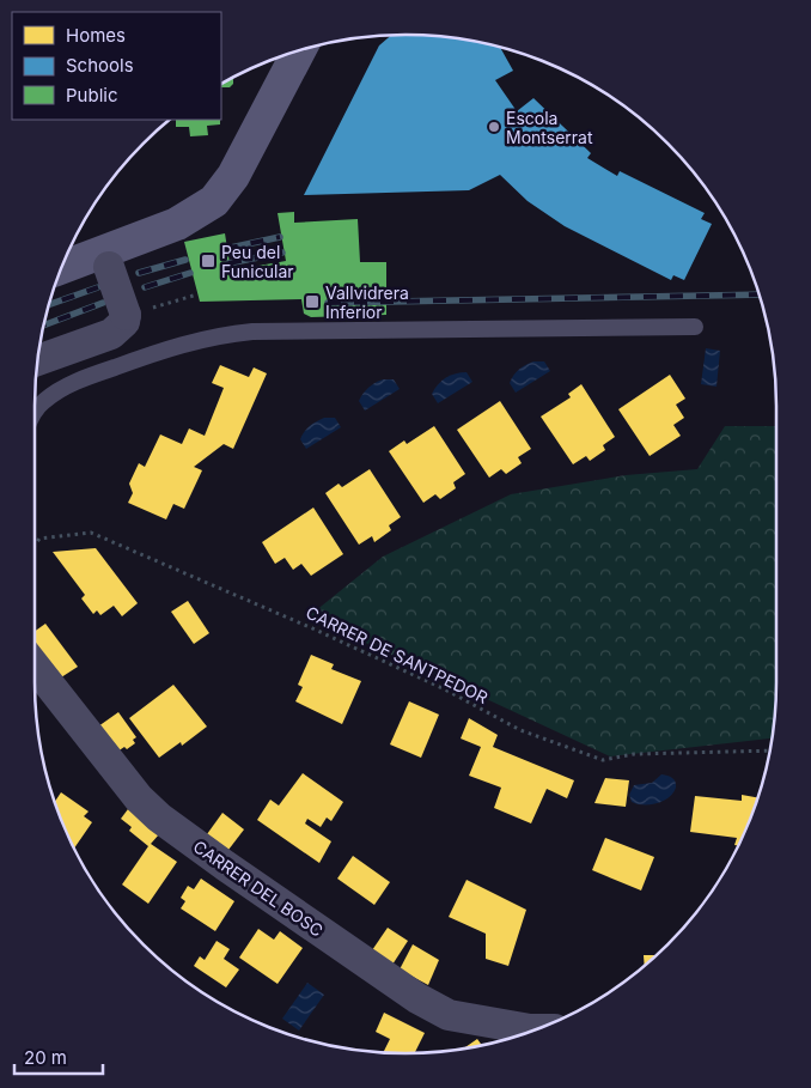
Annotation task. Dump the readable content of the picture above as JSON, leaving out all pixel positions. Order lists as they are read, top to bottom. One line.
{"streets":{"street":["CARRER DEL BOSC"],"path":["CARRER DE SANTPEDOR"]},"places":{"other":["Escola Montserrat"],"transit":["Peu del Funicular","Vallvidrera Inferior"]},"legend":["Homes","Schools","Public"],"scale_bar":"20 m"}
